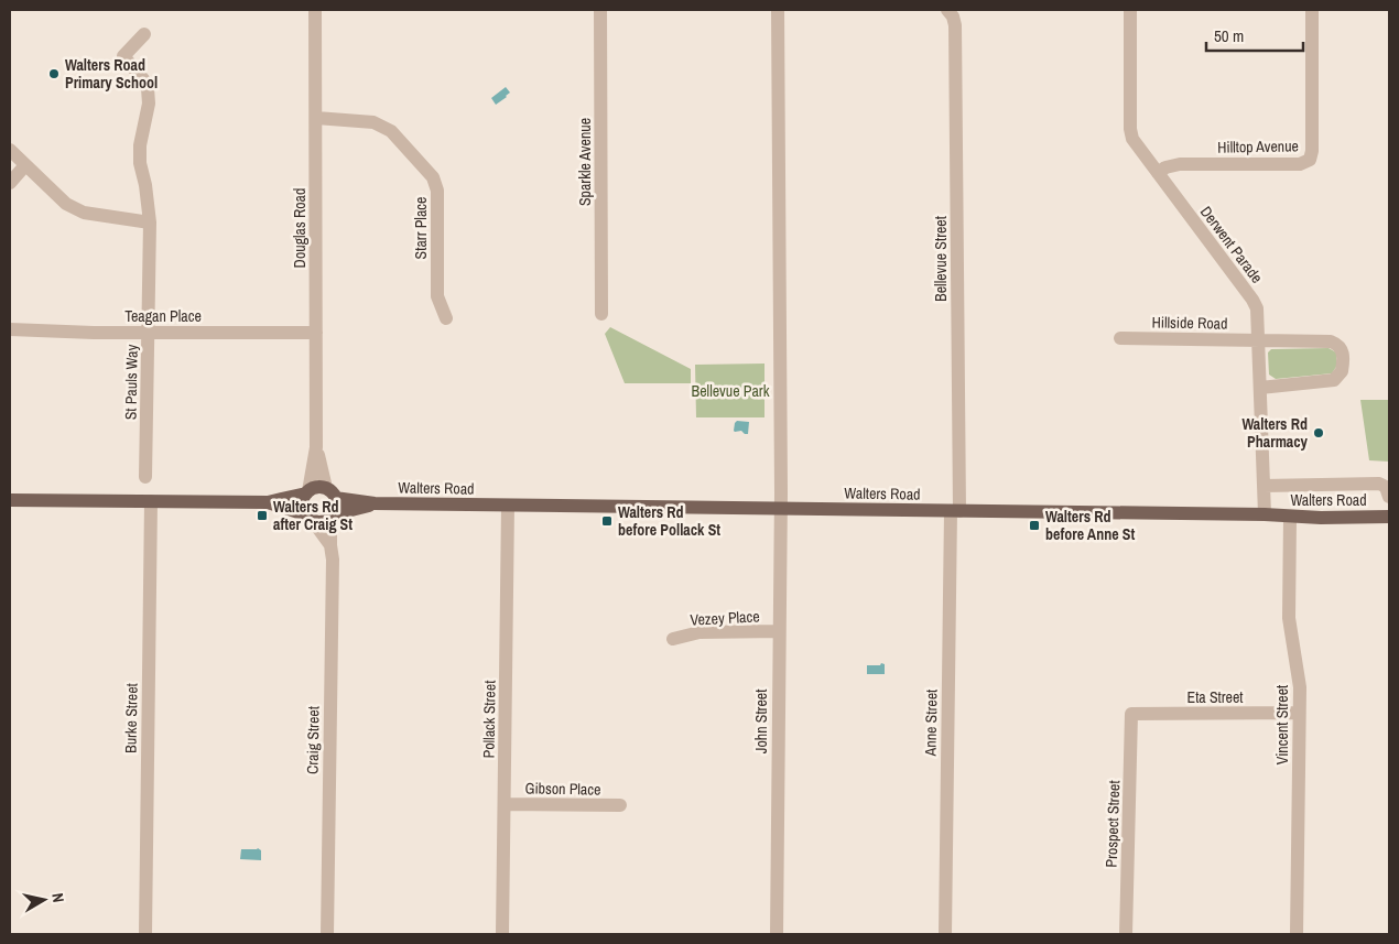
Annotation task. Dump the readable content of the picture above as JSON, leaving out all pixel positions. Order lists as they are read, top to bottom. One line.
{"streets":{"main road":["Walters Road"],"street":["Hilltop Avenue","Sparkle Avenue","Douglas Road","Starr Place","Derwent Parade","Bellevue Street","Teagan Place","Hillside Road","St Pauls Way","Vezey Place","Eta Street","Burke Street","Pollack Street","John Street","Anne Street","Vincent Street","Craig Street","Gibson Place","Prospect Street"]},"crossings":[["Hilltop Avenue","Derwent Parade"],["Douglas Road","Starr Place"],["Douglas Road","Teagan Place"],["Douglas Road","Walters Road"],["Douglas Road","Craig Street"],["Derwent Parade","Hillside Road"],["Derwent Parade","Walters Road"],["Bellevue Street","Walters Road"],["Bellevue Street","Anne Street"],["Teagan Place","St Pauls Way"],["Walters Road","Pollack Street"],["Walters Road","John Street"],["Walters Road","Anne Street"],["Walters Road","Vincent Street"],["Walters Road","Craig Street"],["Vezey Place","John Street"],["Eta Street","Vincent Street"],["Eta Street","Prospect Street"],["Pollack Street","Gibson Place"]],"parks":["Bellevue Park"],"places":{"other":["Walters Road Primary School","Walters Rd Pharmacy"],"transit":["Walters Rd after Craig St","Walters Rd before Pollack St","Walters Rd before Anne St"]},"scale_bar":"50 m","north":"right"}
